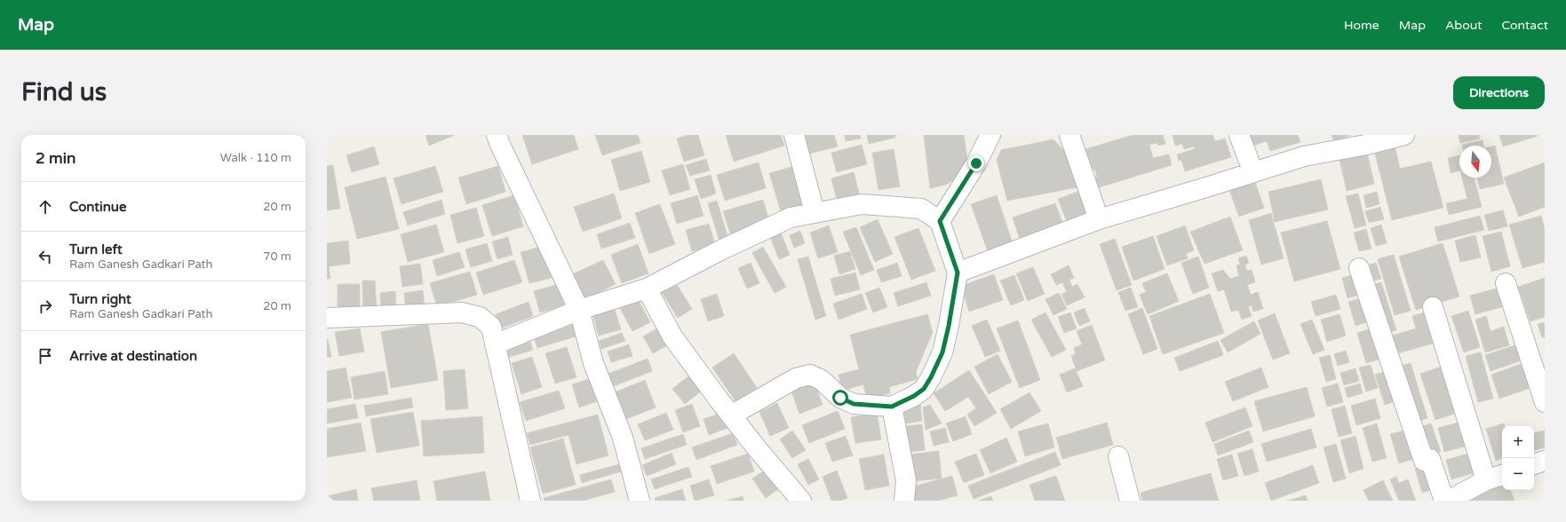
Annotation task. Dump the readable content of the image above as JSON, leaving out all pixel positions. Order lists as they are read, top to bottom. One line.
{"north":"bottom","page":{"header":"Map","nav":["Home","Map","About","Contact"],"buttons":"Directions","title":"Find us","heading":["2 min","Walk · 110 m"],"list":[["Continue","20 m"],["Turn left","Ram Ganesh Gadkari Path","70 m"],["Turn right","Ram Ganesh Gadkari Path","20 m"],"Arrive at destination"],"map_buttons":["+","−"]}}
